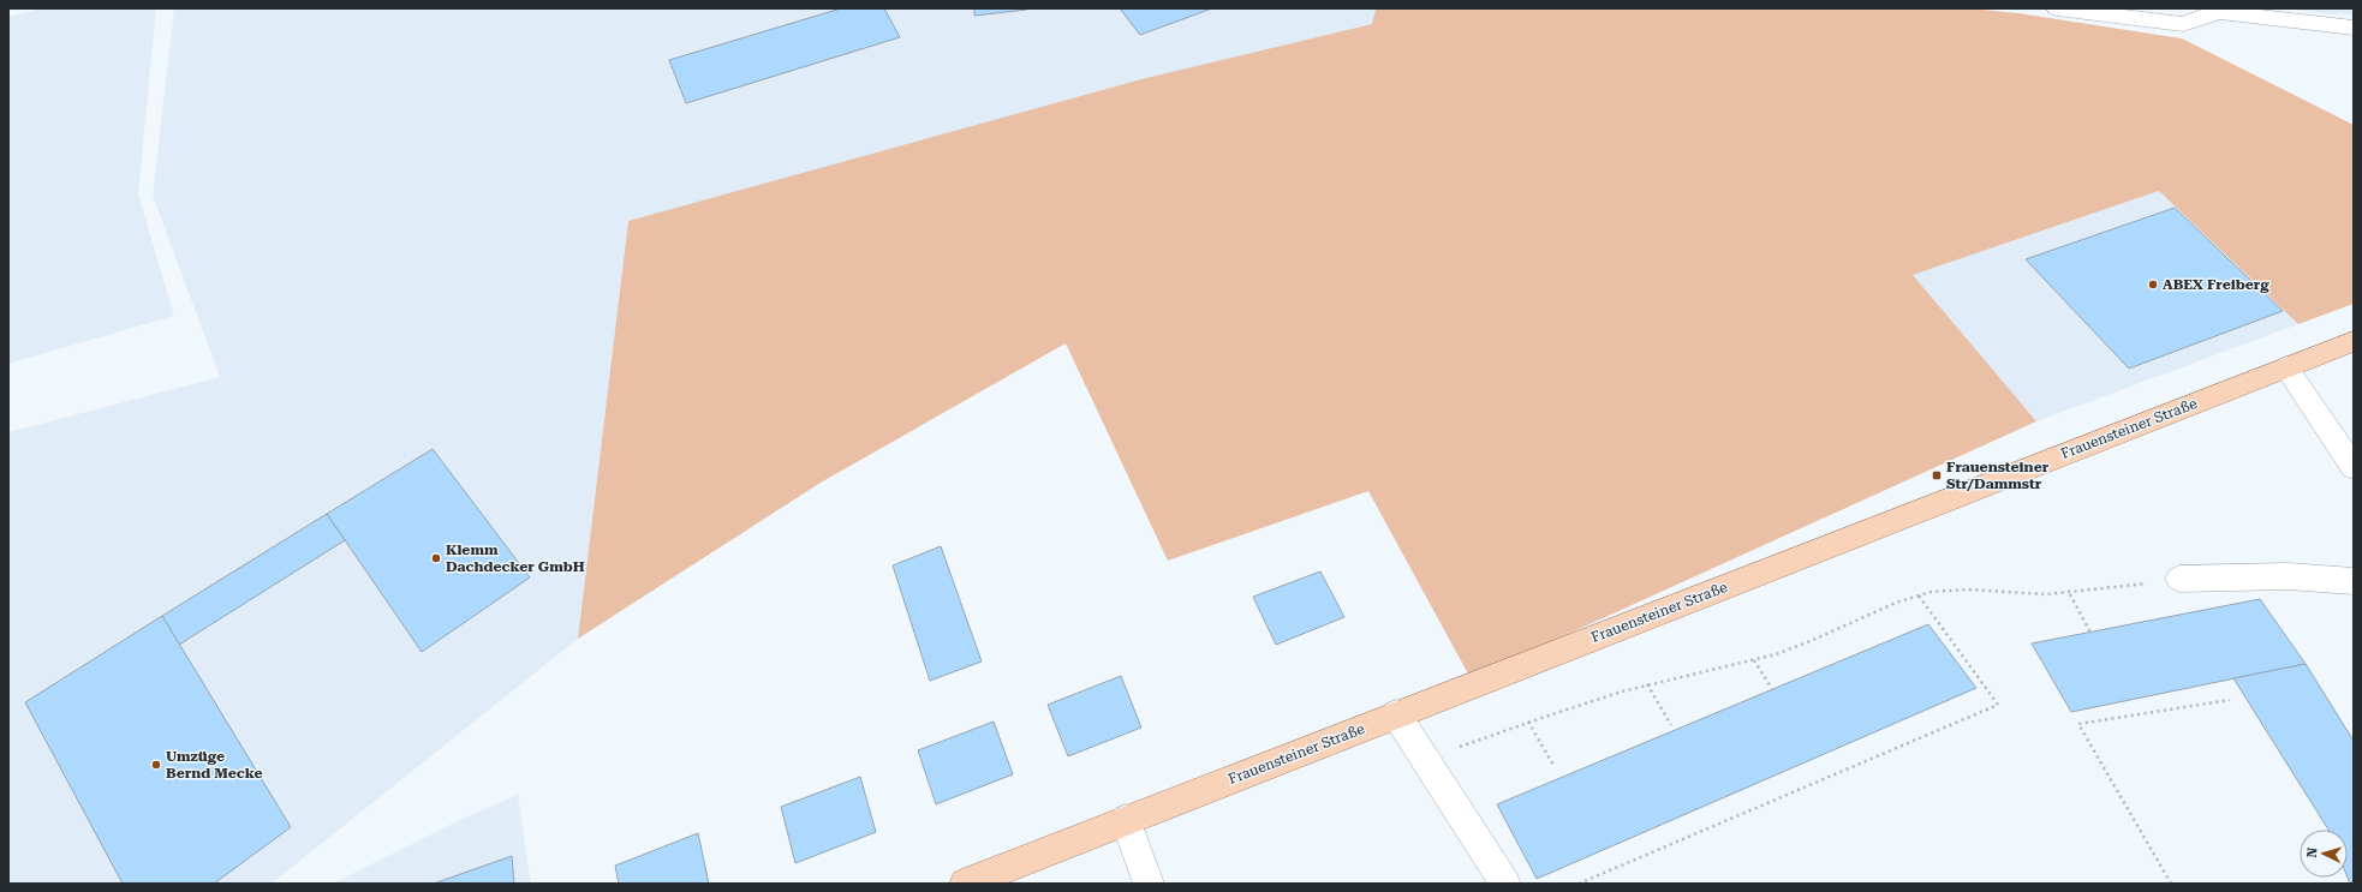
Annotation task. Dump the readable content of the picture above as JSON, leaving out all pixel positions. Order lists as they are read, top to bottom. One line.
{"streets":{"main road":["Frauensteiner Straße"]},"places":{"other":["ABEX Freiberg","Klemm Dachdecker GmbH","Umzüge Bernd Mecke"],"transit":["Frauensteiner Str/Dammstr"]},"north":"left"}
